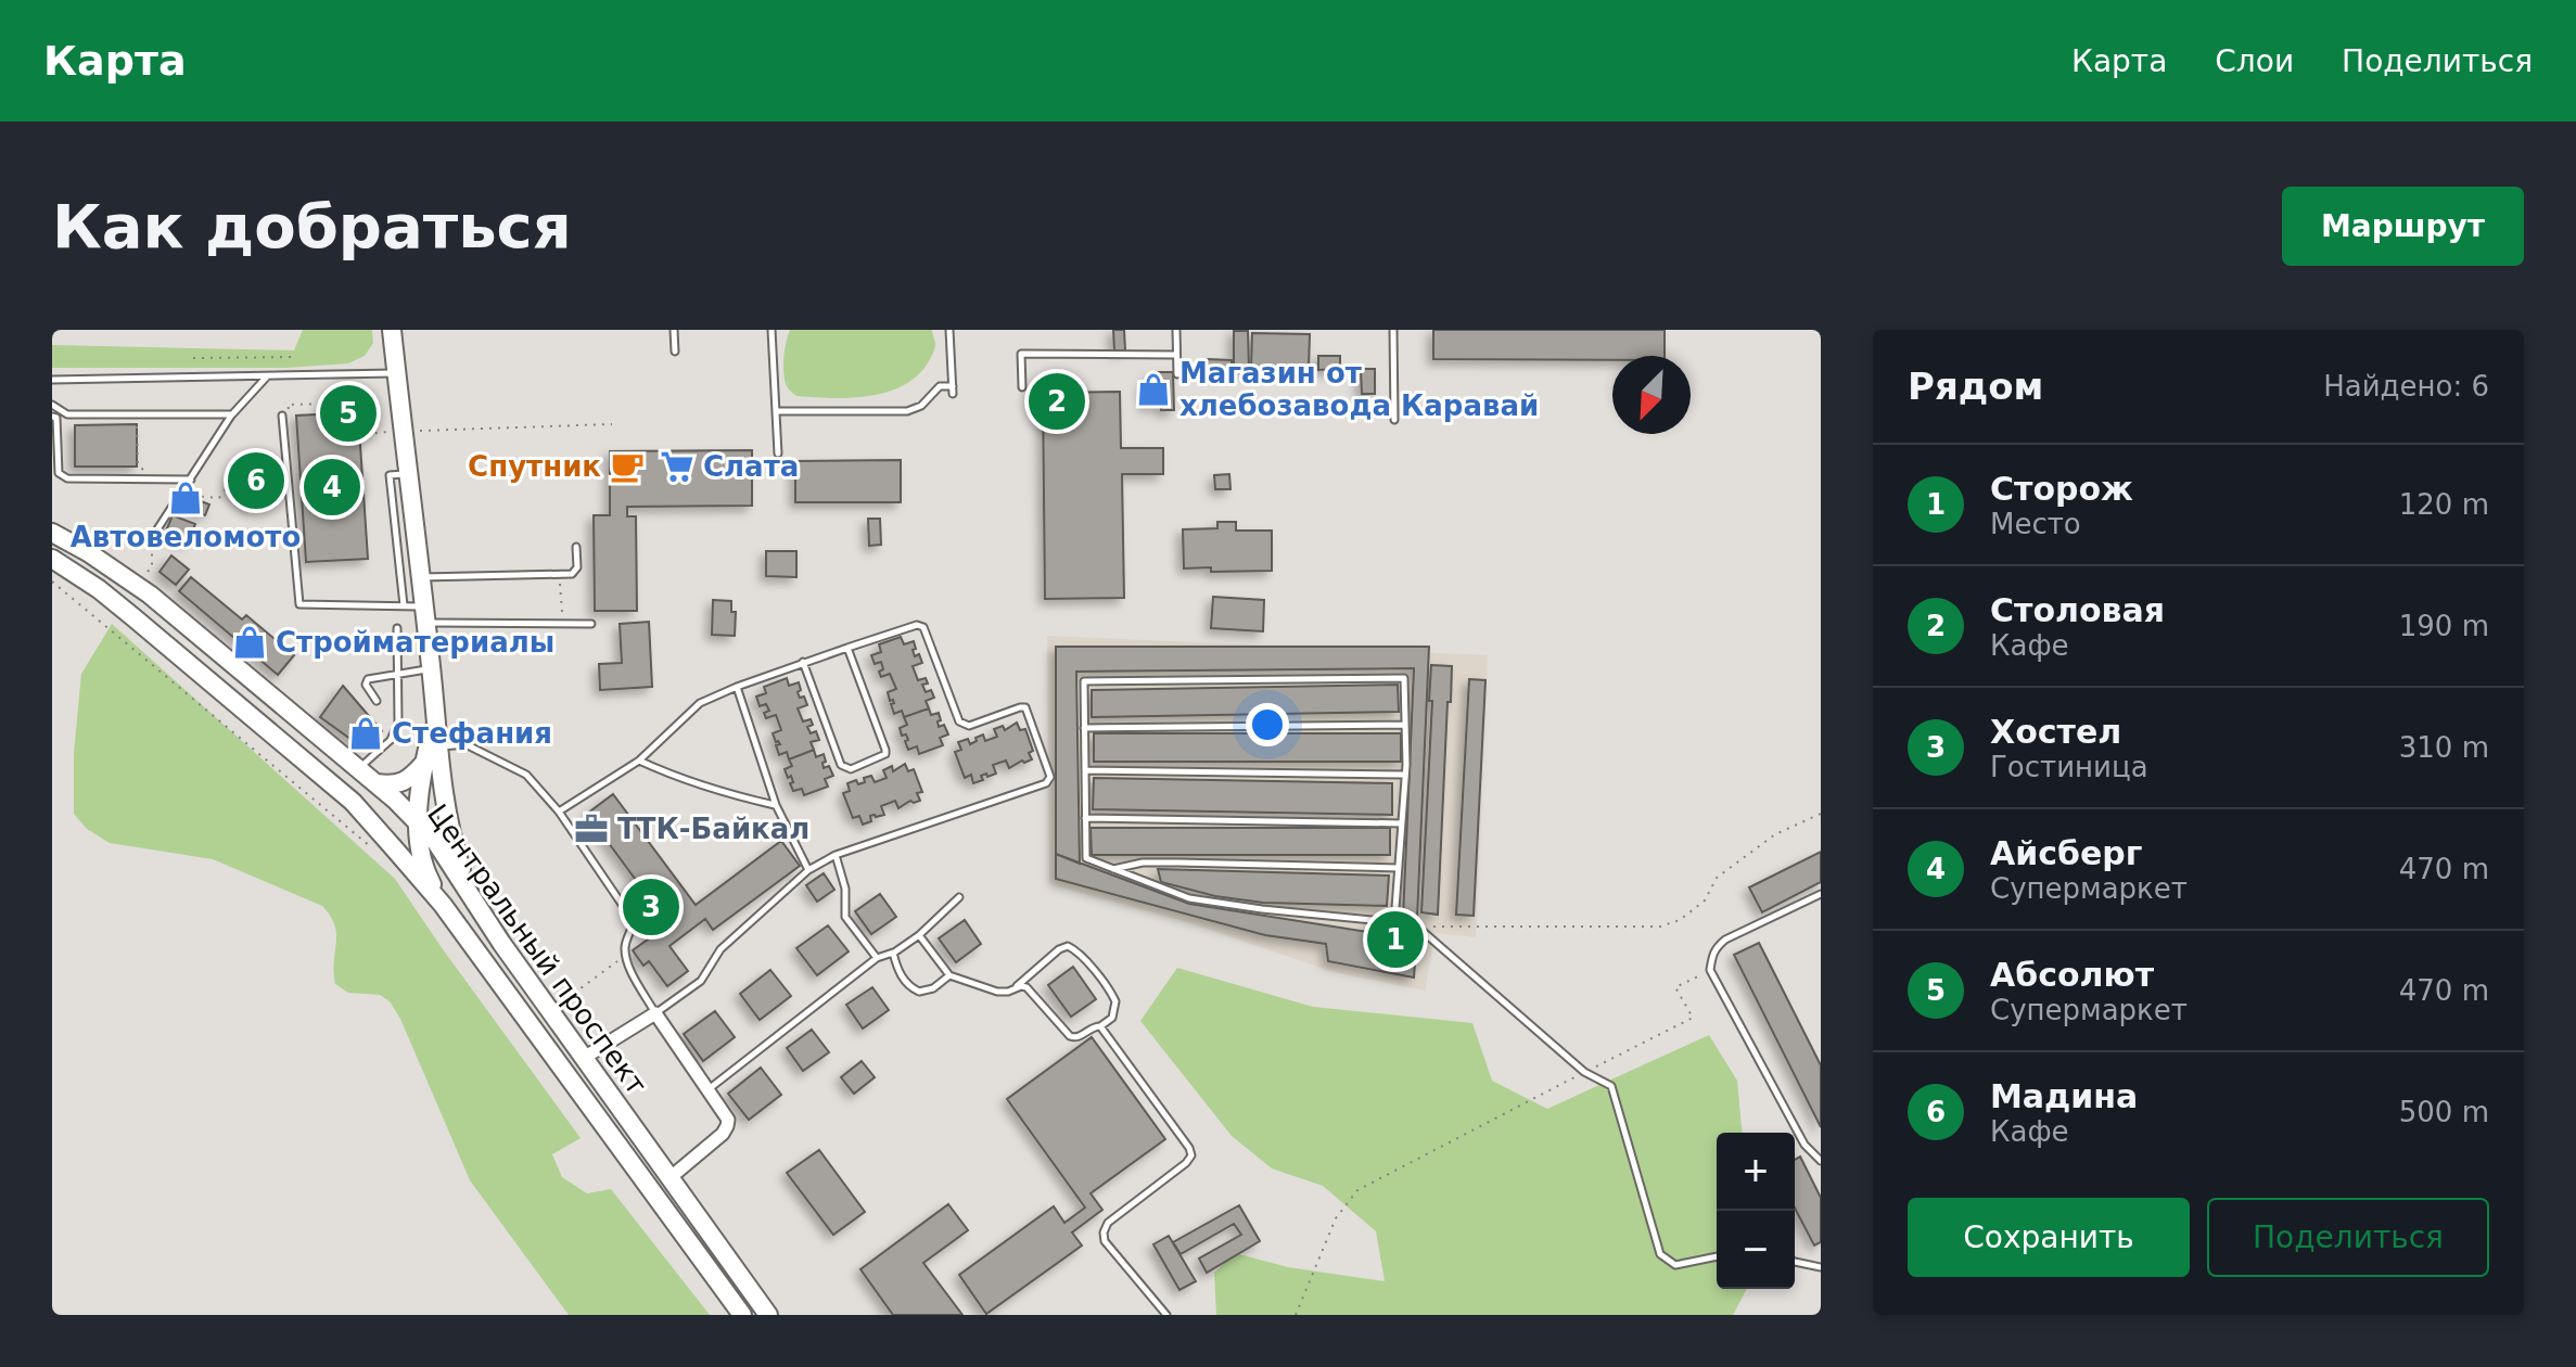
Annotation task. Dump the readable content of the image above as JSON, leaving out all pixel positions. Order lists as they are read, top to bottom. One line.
{"streets":{"main road":["Центральный проспект"]},"places":{"shop":["Магазин от хлебозавода Каравай","Автовеломото","Стройматериалы","Стефания"],"cafe":["Спутник"],"supermarket":["Слата"],"office":["ТТК-Байкал"]},"north":"bottom left","page":{"header":"Карта","nav":["Карта","Слои","Поделиться"],"buttons":["Маршрут",["Сохранить","Поделиться"]],"title":"Как добраться","heading":["Рядом","Найдено: 6"],"pins":["2","5","6","4","3","1"],"list":[{"mark":"1","name":"Сторож","note":"Место","value":"120 m"},{"mark":"2","name":"Столовая","note":"Кафе","value":"190 m"},{"mark":"3","name":"Хостел","note":"Гостиница","value":"310 m"},{"mark":"4","name":"Айсберг","note":"Супермаркет","value":"470 m"},{"mark":"5","name":"Абсолют","note":"Супермаркет","value":"470 m"},{"mark":"6","name":"Мадина","note":"Кафе","value":"500 m"}],"map_buttons":["+","−"]}}
